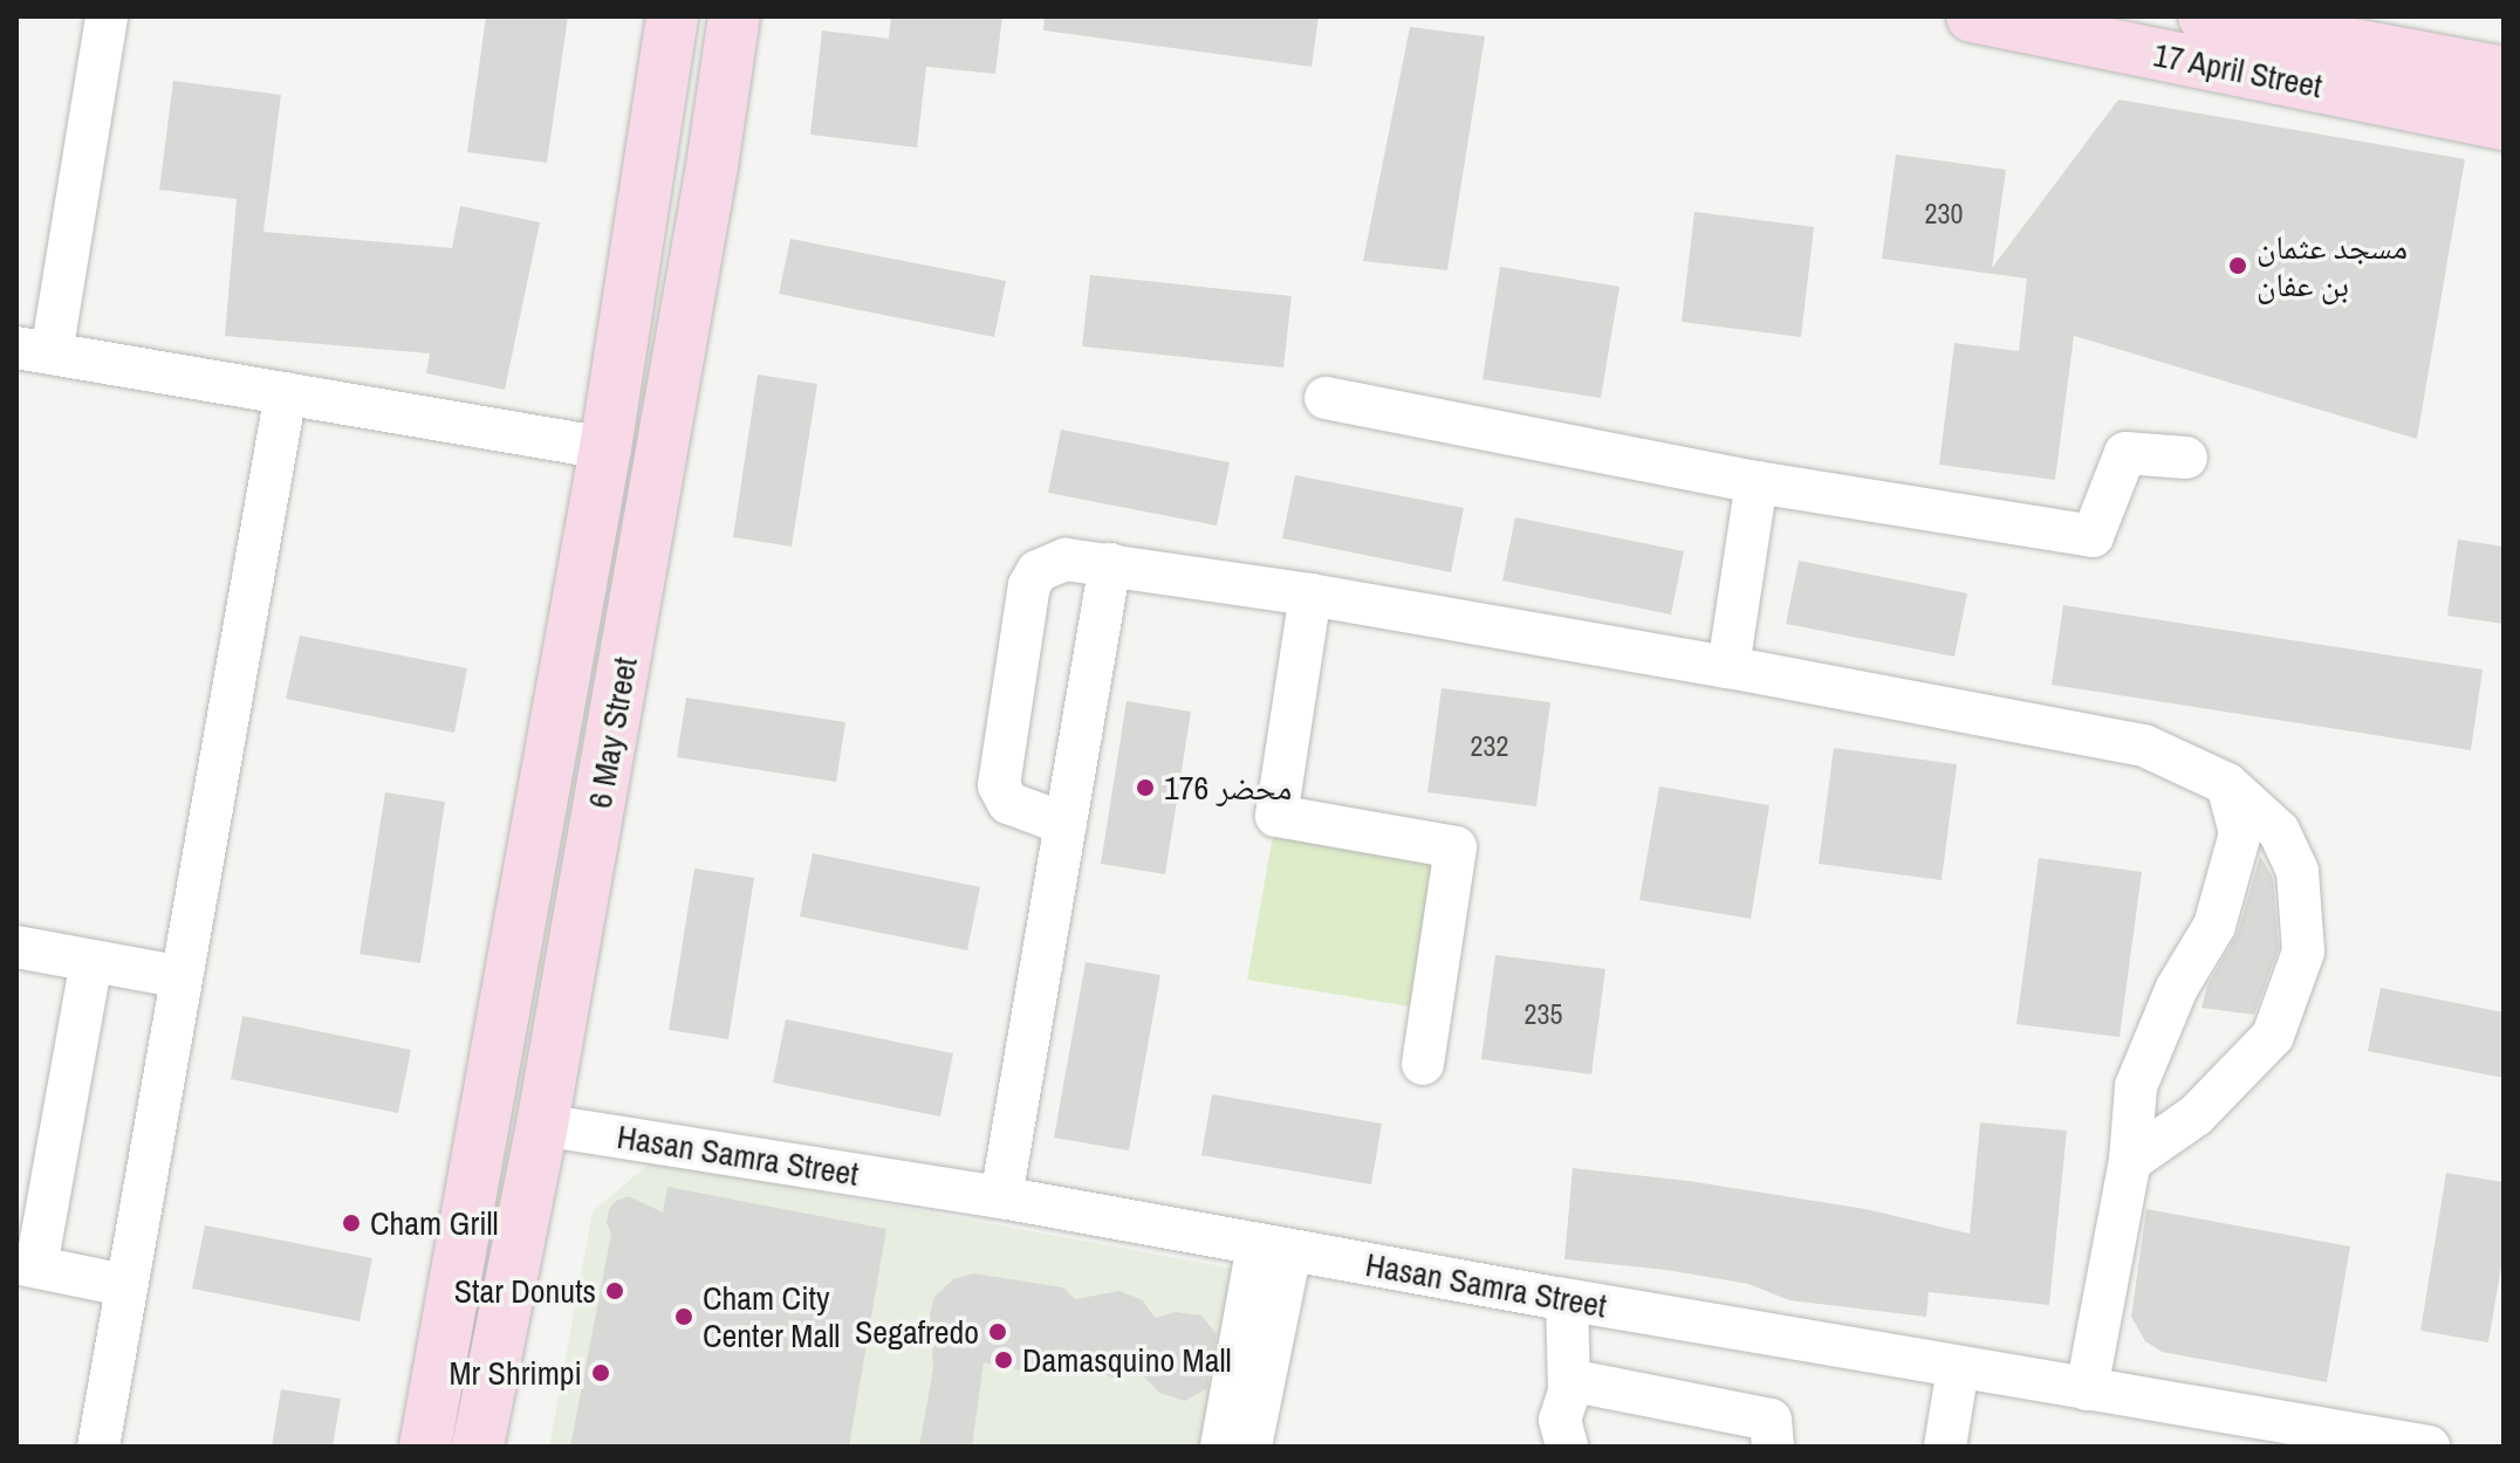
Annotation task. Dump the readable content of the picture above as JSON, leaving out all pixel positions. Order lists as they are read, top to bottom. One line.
{"streets":{"main road":["17 April Street","6 May Street"],"street":["Hasan Samra Street"]},"crossings":[["6 May Street","Hasan Samra Street"]],"places":["مسجد عثمان بن عفان","محضر 176","Cham Grill","Star Donuts","Cham City Center Mall","Segafredo","Damasquino Mall","Mr Shrimpi"],"house_numbers":["230","232","235"]}
